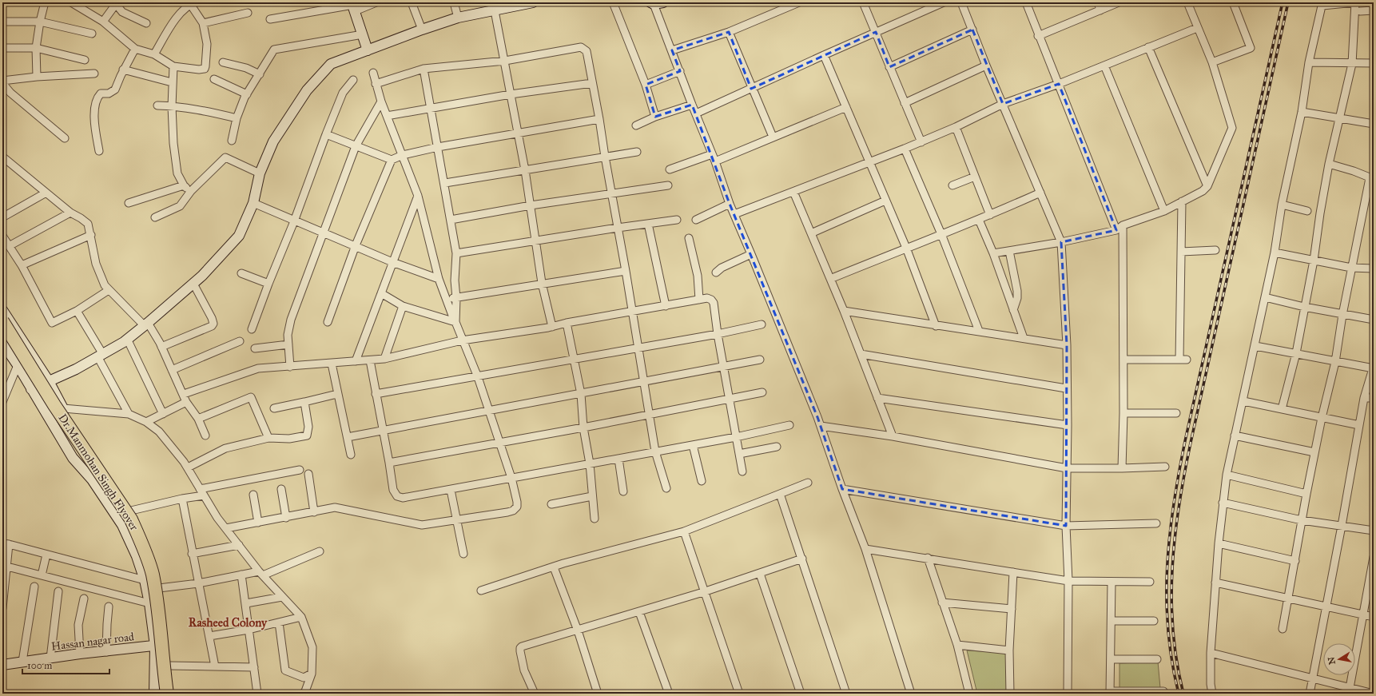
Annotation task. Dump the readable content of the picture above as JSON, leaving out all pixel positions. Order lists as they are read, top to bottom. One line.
{"streets":{"highway":["Dr.Manmohan Singh Flyover"],"street":["Hassan nagar road"]},"districts":["Rasheed Colony"],"scale_bar":"100 m","north":"left"}
